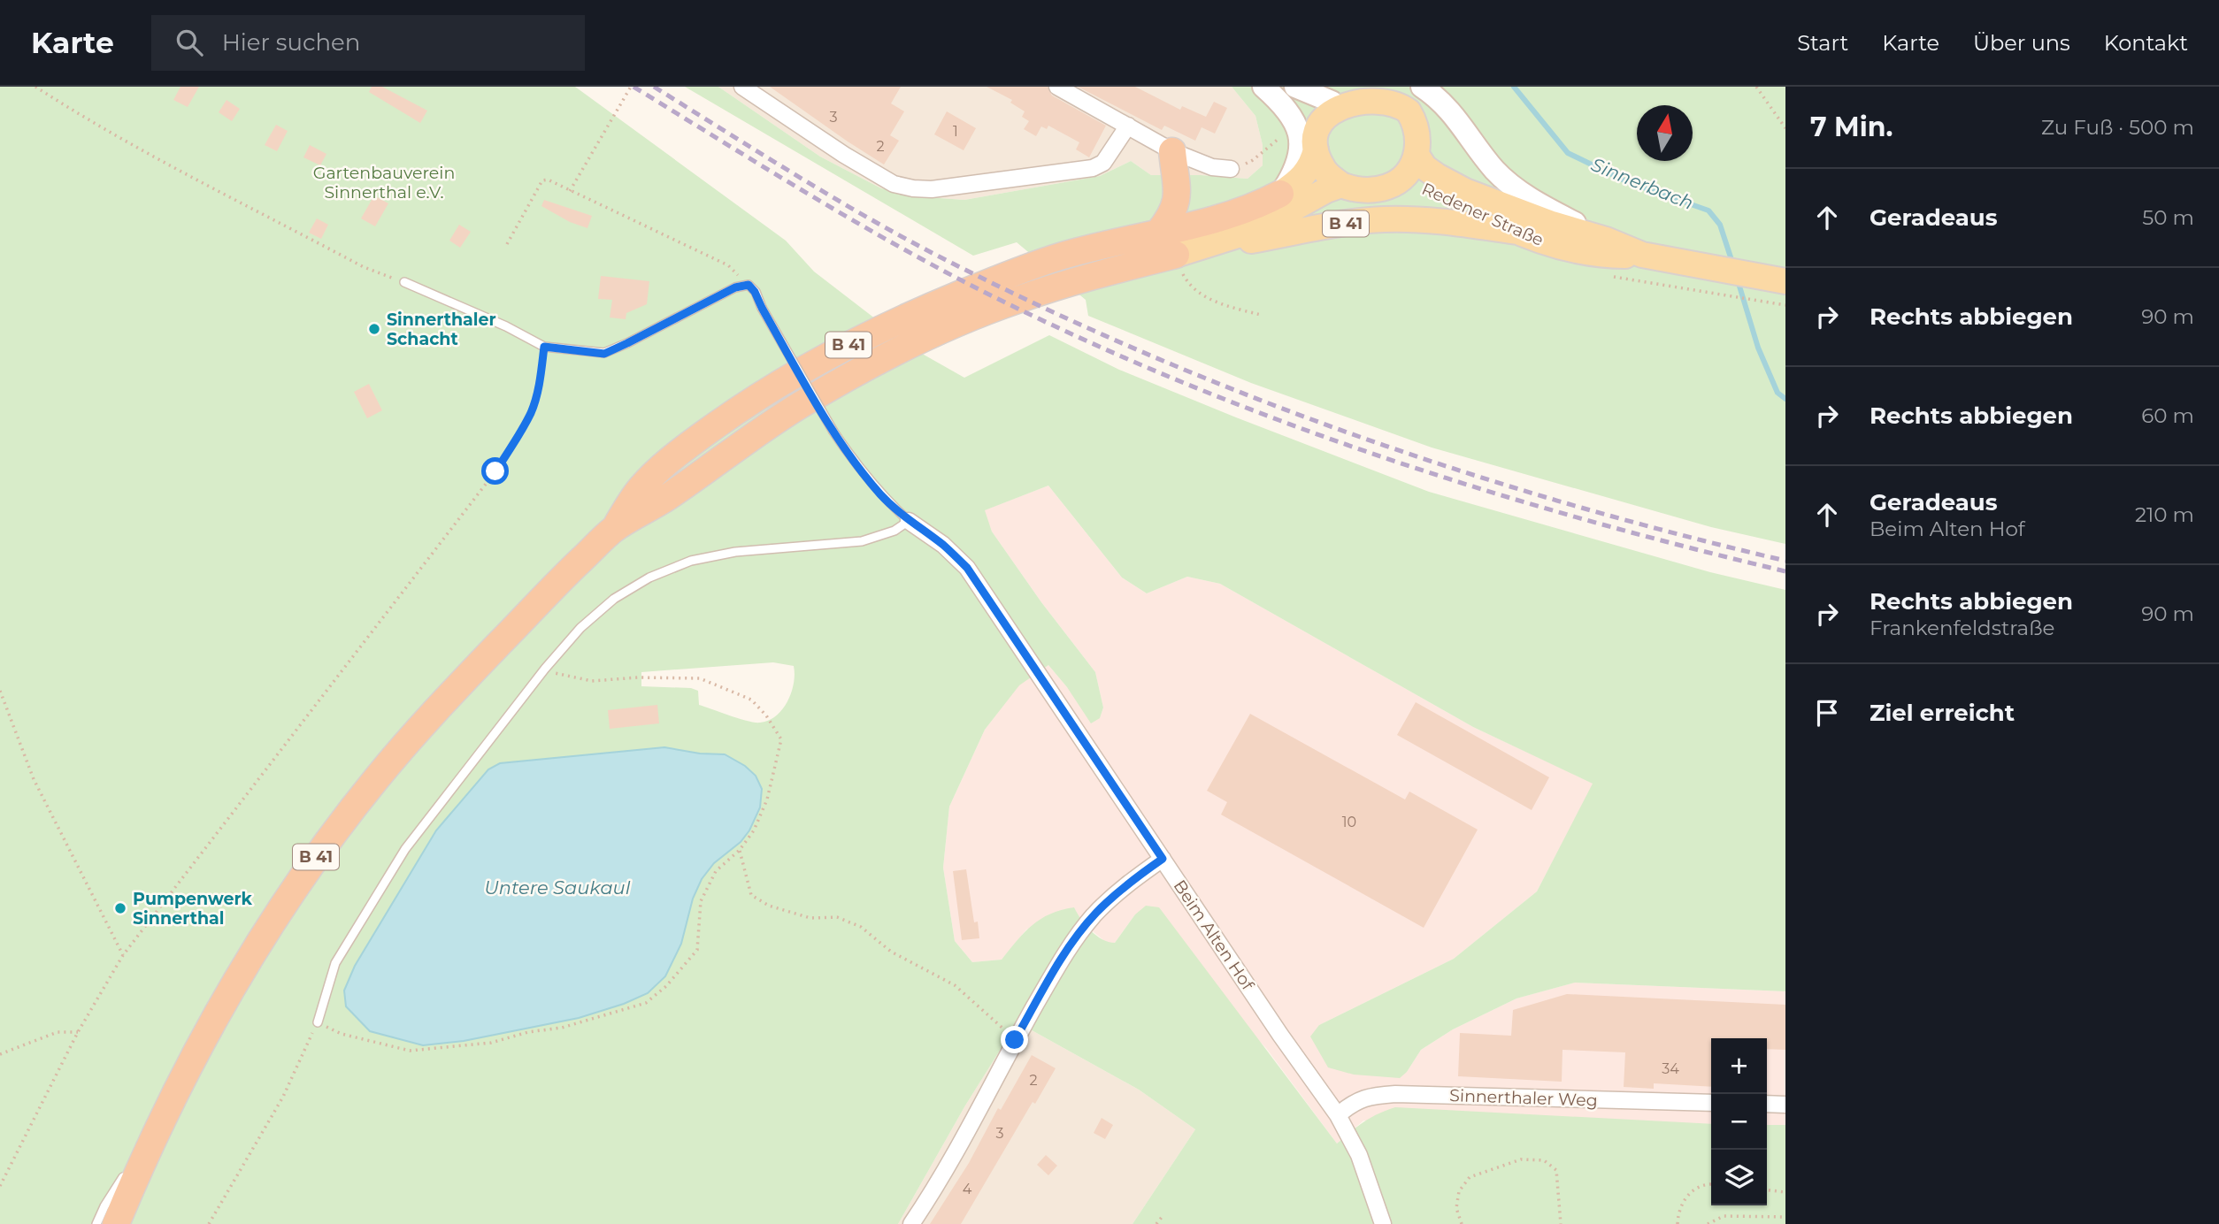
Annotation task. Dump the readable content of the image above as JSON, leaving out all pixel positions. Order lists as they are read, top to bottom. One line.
{"streets":{"highway":["B 41"],"main road":["Redener Straße"],"street":["Beim Alten Hof","Sinnerthaler Weg"]},"crossings":[["Redener Straße","B 41"],["Beim Alten Hof","Sinnerthaler Weg"]],"water":["Sinnerbach","Untere Saukaul"],"parks":["Gartenbauverein Sinnerthal e.V."],"places":["Sinnerthaler Schacht","Pumpenwerk Sinnerthal"],"house_numbers":["3","1","2","10","34","2","3","4"],"north":"top","page":{"header":"Karte","search":"Hier suchen","nav":["Start","Karte","Über uns","Kontakt"],"heading":["7 Min.","Zu Fuß · 500 m"],"list":[["Geradeaus","50 m"],["Rechts abbiegen","90 m"],["Rechts abbiegen","60 m"],["Geradeaus","Beim Alten Hof","210 m"],["Rechts abbiegen","Frankenfeldstraße","90 m"],"Ziel erreicht"],"map_buttons":["+","−"]}}
